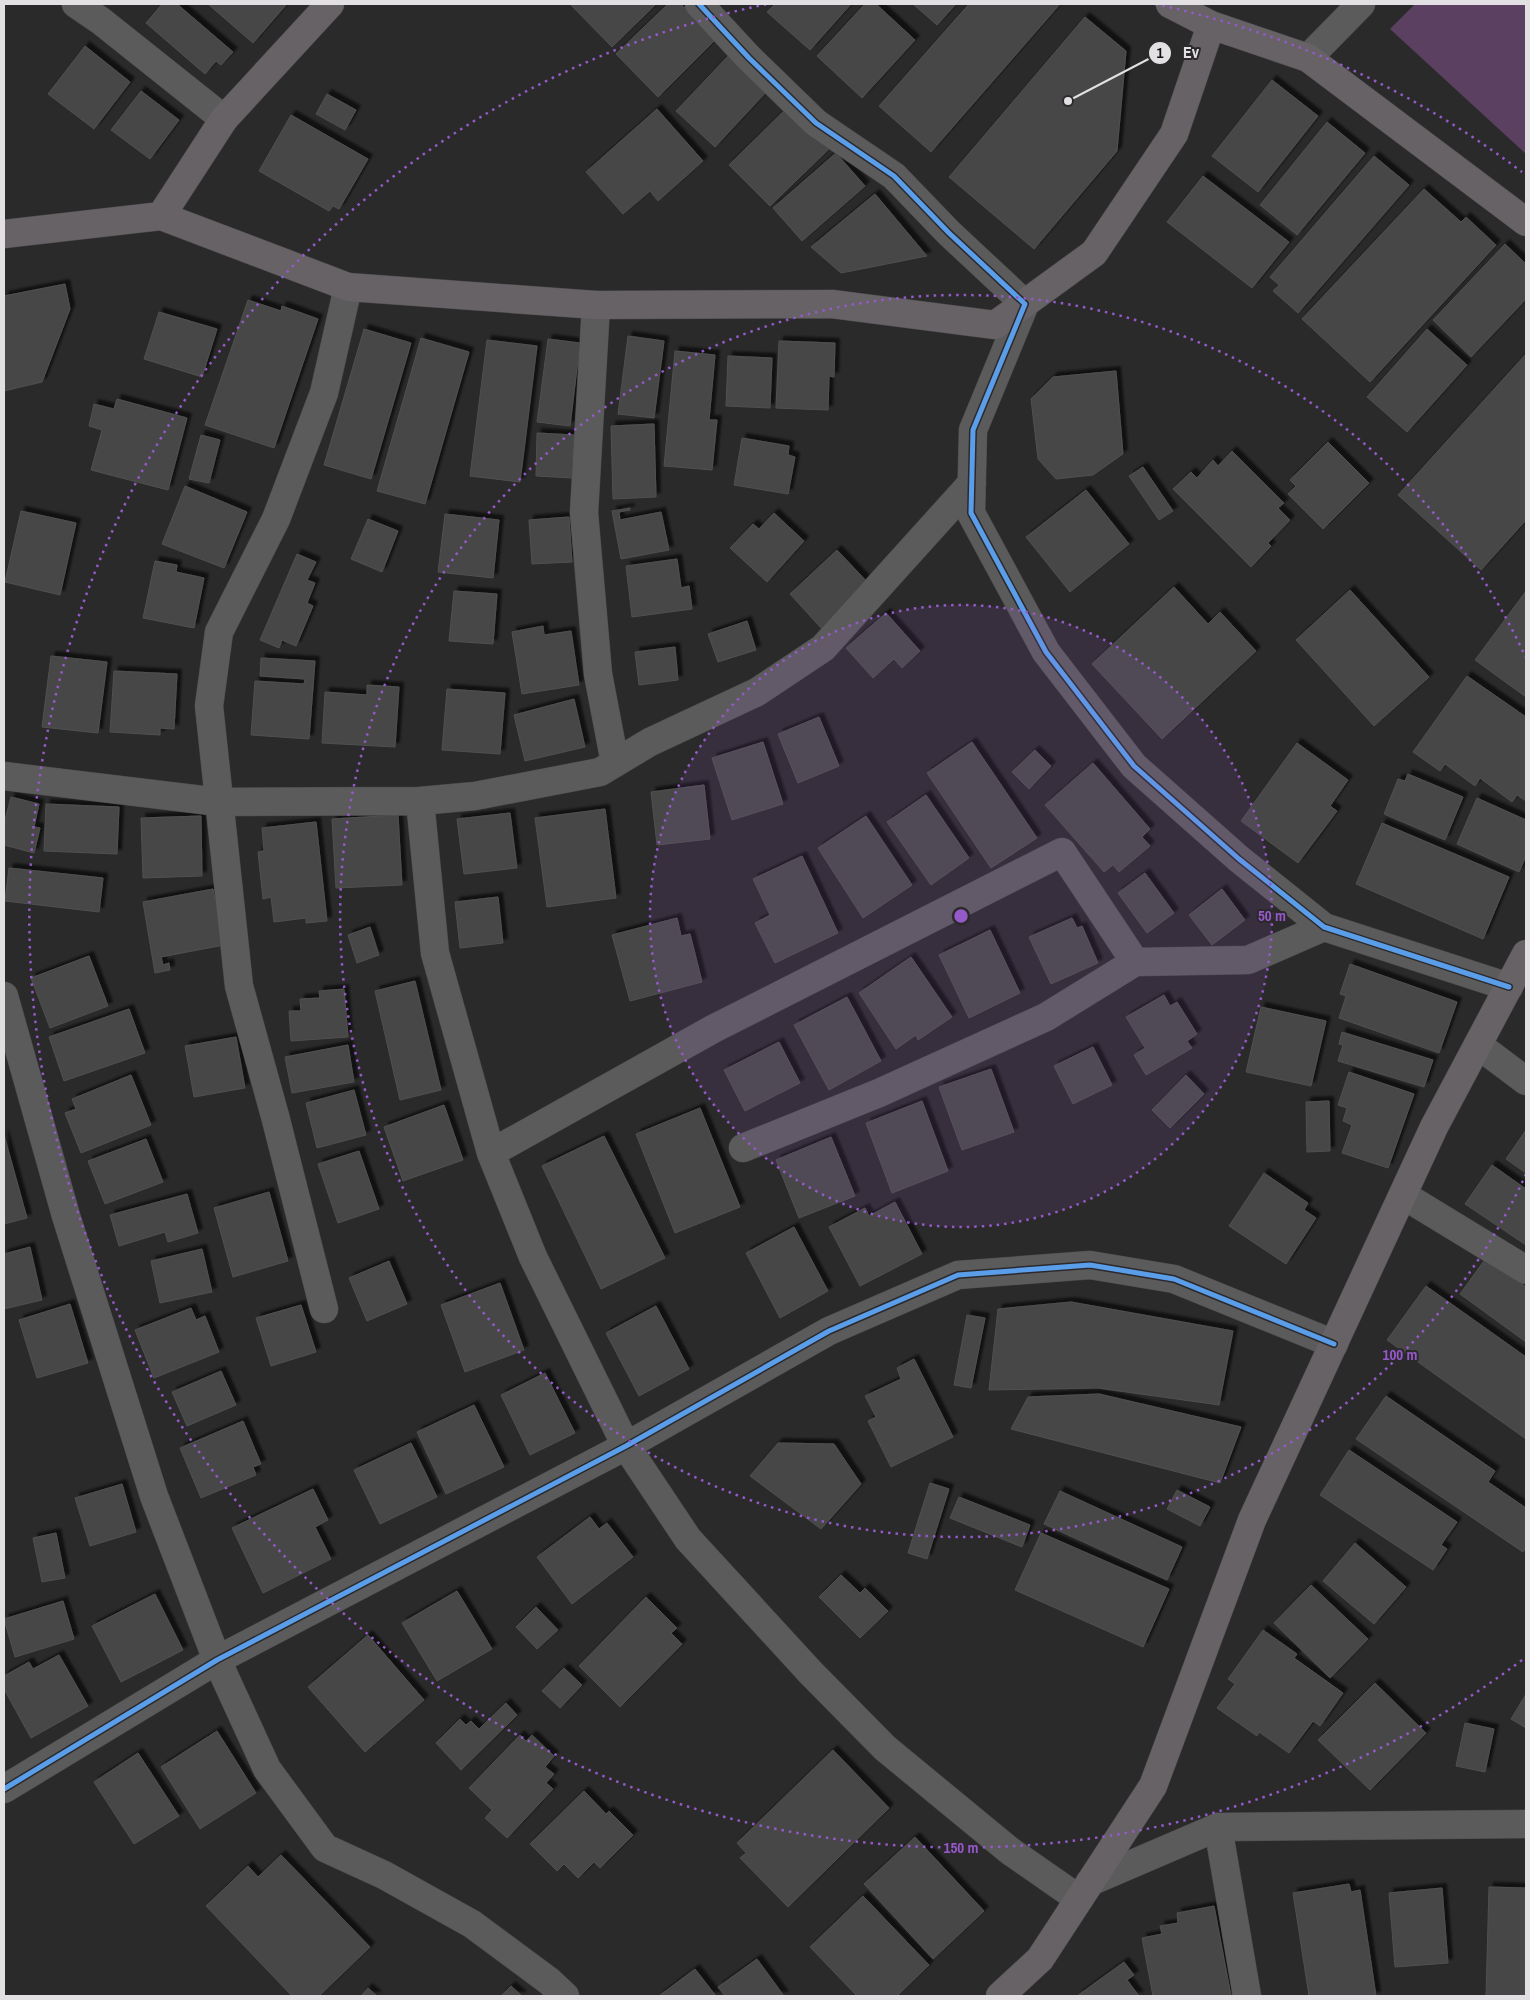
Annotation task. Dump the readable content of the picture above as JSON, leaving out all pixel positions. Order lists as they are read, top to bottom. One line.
{"places":["Ev"],"rings":["50 m","100 m","150 m"]}
